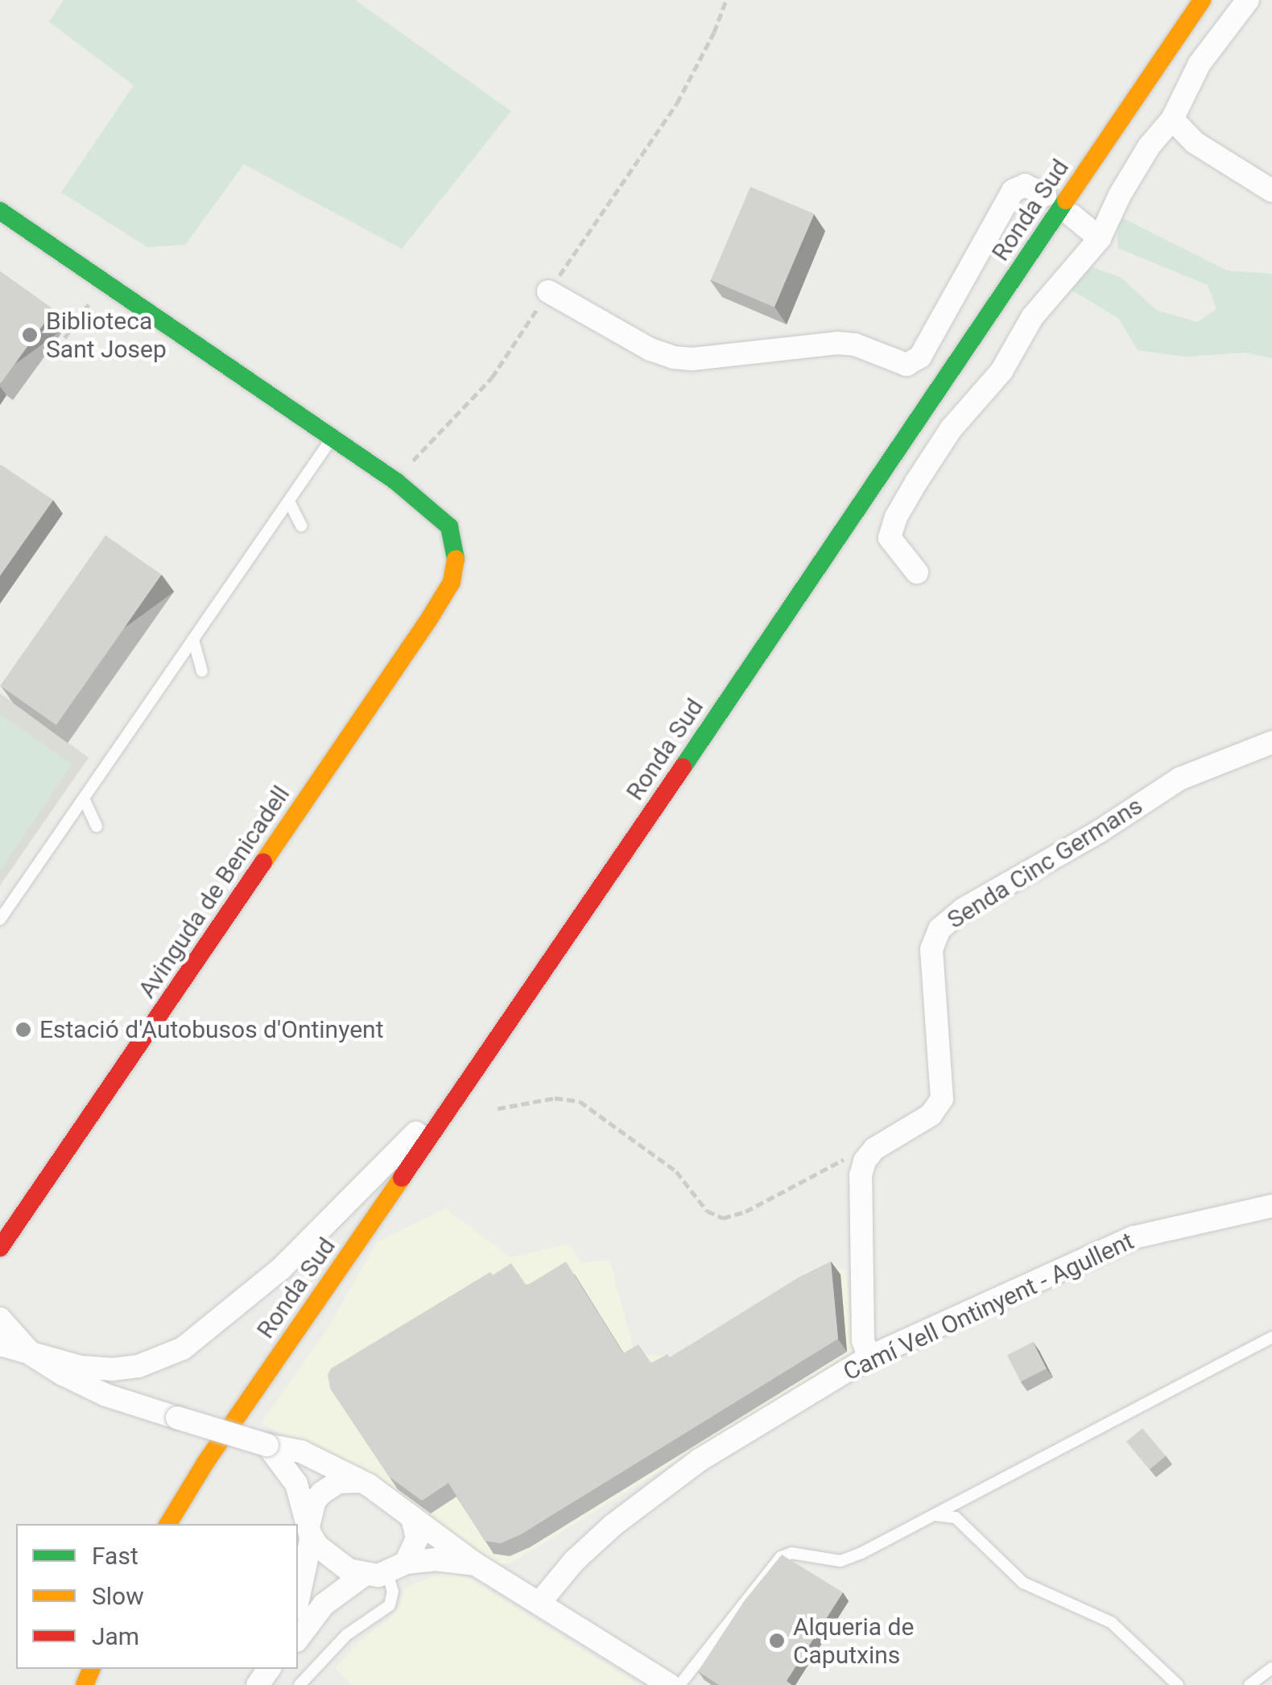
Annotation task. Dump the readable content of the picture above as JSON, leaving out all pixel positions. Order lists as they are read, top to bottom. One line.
{"streets":{"main road":["Ronda Sud","Avinguda de Benicadell"],"street":["Senda Cinc Germans","Camí Vell Ontinyent - Agullent"]},"places":["Biblioteca Sant Josep","Estació d'Autobusos d'Ontinyent","Alqueria de Caputxins"],"legend":["Fast","Slow","Jam"]}
